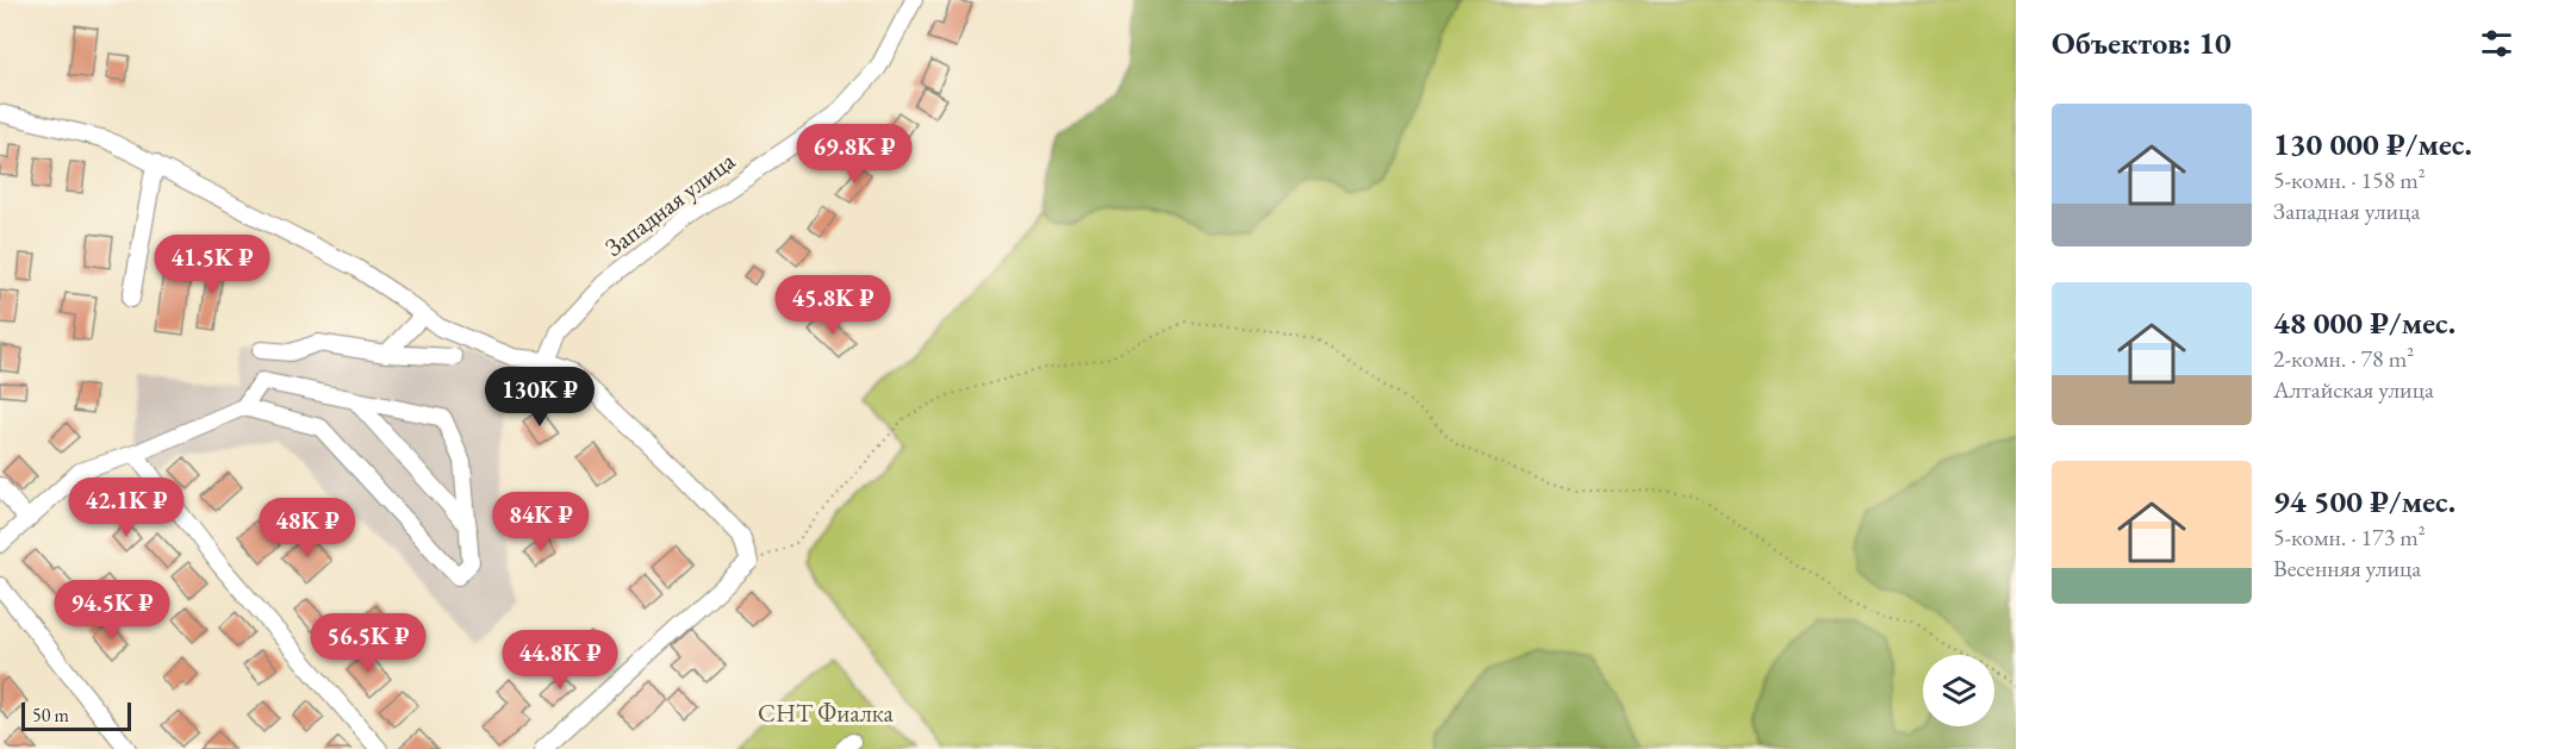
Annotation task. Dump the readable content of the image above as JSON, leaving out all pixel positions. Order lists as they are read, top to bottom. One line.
{"streets":{"street":["Западная улица"]},"parks":["СНТ Фиалка"],"scale_bar":"50 m","page":{"heading":"Объектов: 10","list":[{"name":"130 000 ₽/мес.","note":"5-комн. · 158 m² · Западная улица"},{"name":"48 000 ₽/мес.","note":"2-комн. · 78 m² · Алтайская улица"},{"name":"94 500 ₽/мес.","note":"5-комн. · 173 m² · Весенняя улица"}],"price":["69.8K ₽","41.5K ₽","45.8K ₽","130K ₽","42.1K ₽","84K ₽","48K ₽","94.5K ₽","56.5K ₽","44.8K ₽"],"scale":"50 m"}}
